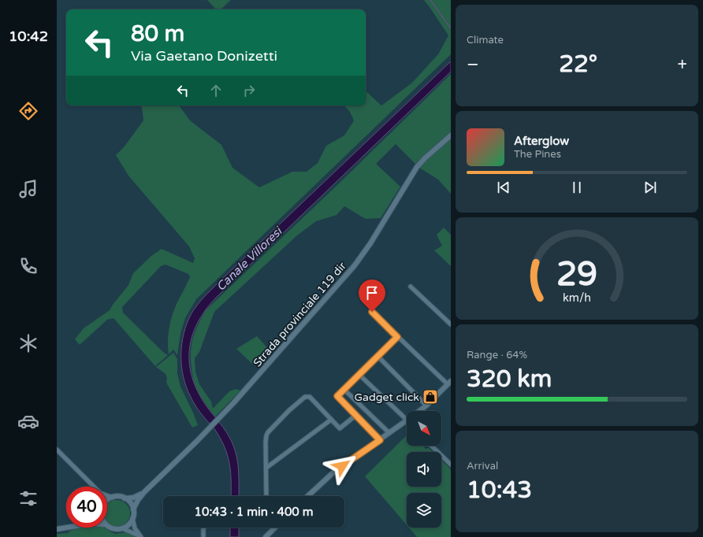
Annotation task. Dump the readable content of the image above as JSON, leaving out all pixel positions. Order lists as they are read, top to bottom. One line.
{"streets":{"street":["Strada provinciale 119 dir"]},"water":["Canale Villoresi"],"places":{"shop":["Gadget click"]},"north":"bottom right","page":{"tabs":"10:42","tile":["Climate",["Range · 64%","320 km"],["Arrival","10:43"]],"turn":["80 m","Via Gaetano Donizetti"],"heat":["−","22°","+"],"song":["Afterglow","The Pines"],"limit":"40","trip":"10:43 · 1 min · 400 m","gauge":["29","km/h"]}}
